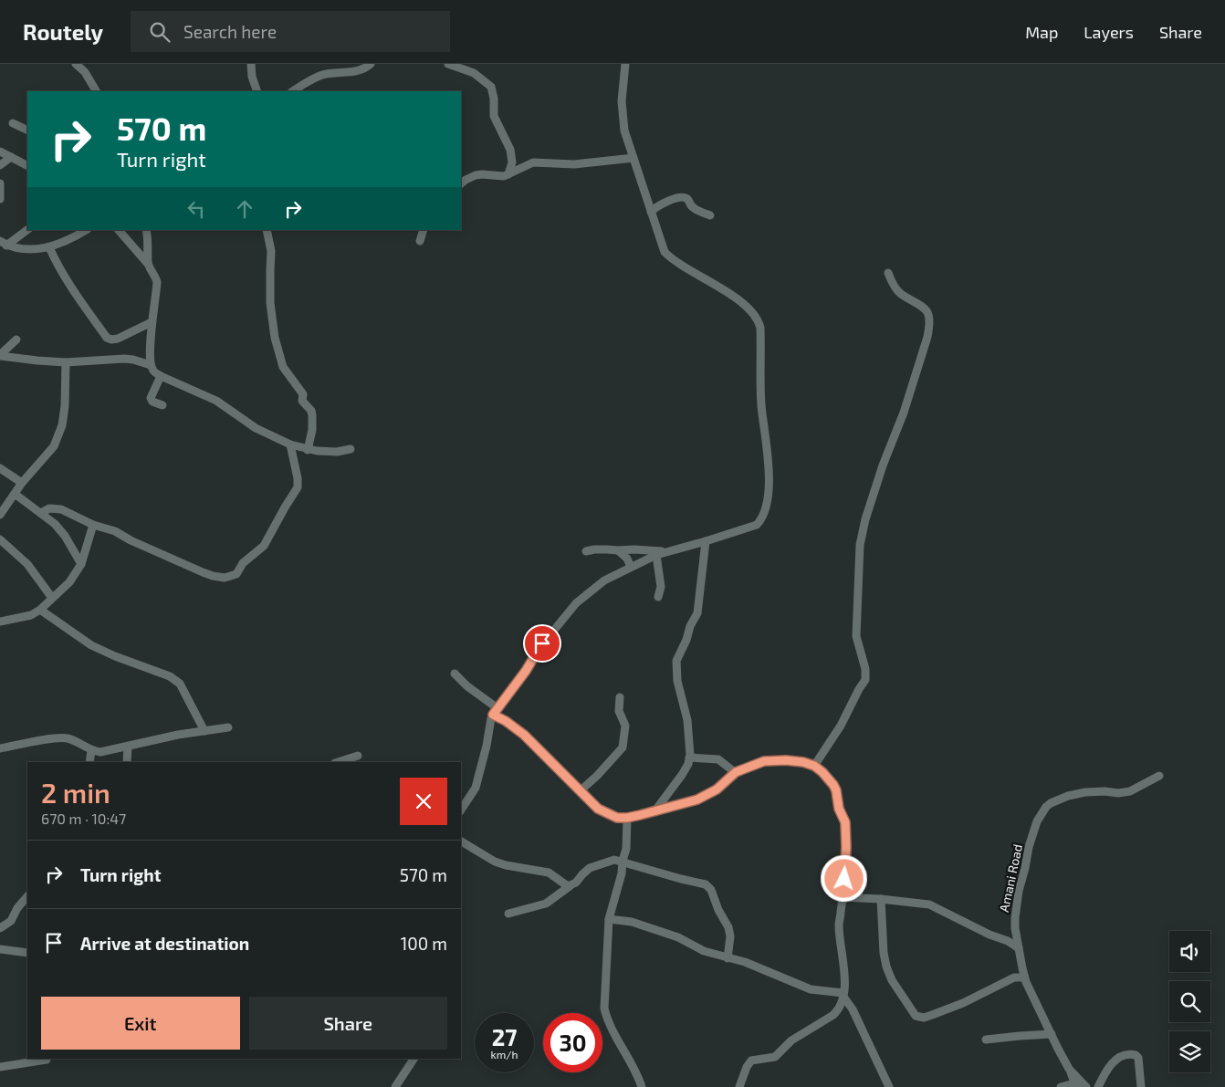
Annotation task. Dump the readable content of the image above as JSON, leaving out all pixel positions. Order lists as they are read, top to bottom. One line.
{"streets":{"street":["Amani Road"]},"page":{"header":"Routely","search":"Search here","nav":["Map","Layers","Share"],"turn":["570 m","Turn right"],"heading":["2 min","670 m · 10:47"],"list":[{"name":"Turn right","value":"570 m"},{"name":"Arrive at destination","value":"100 m"}],"buttons":["Exit","Share"],"speed":"27 km/h","limit":"30"}}
